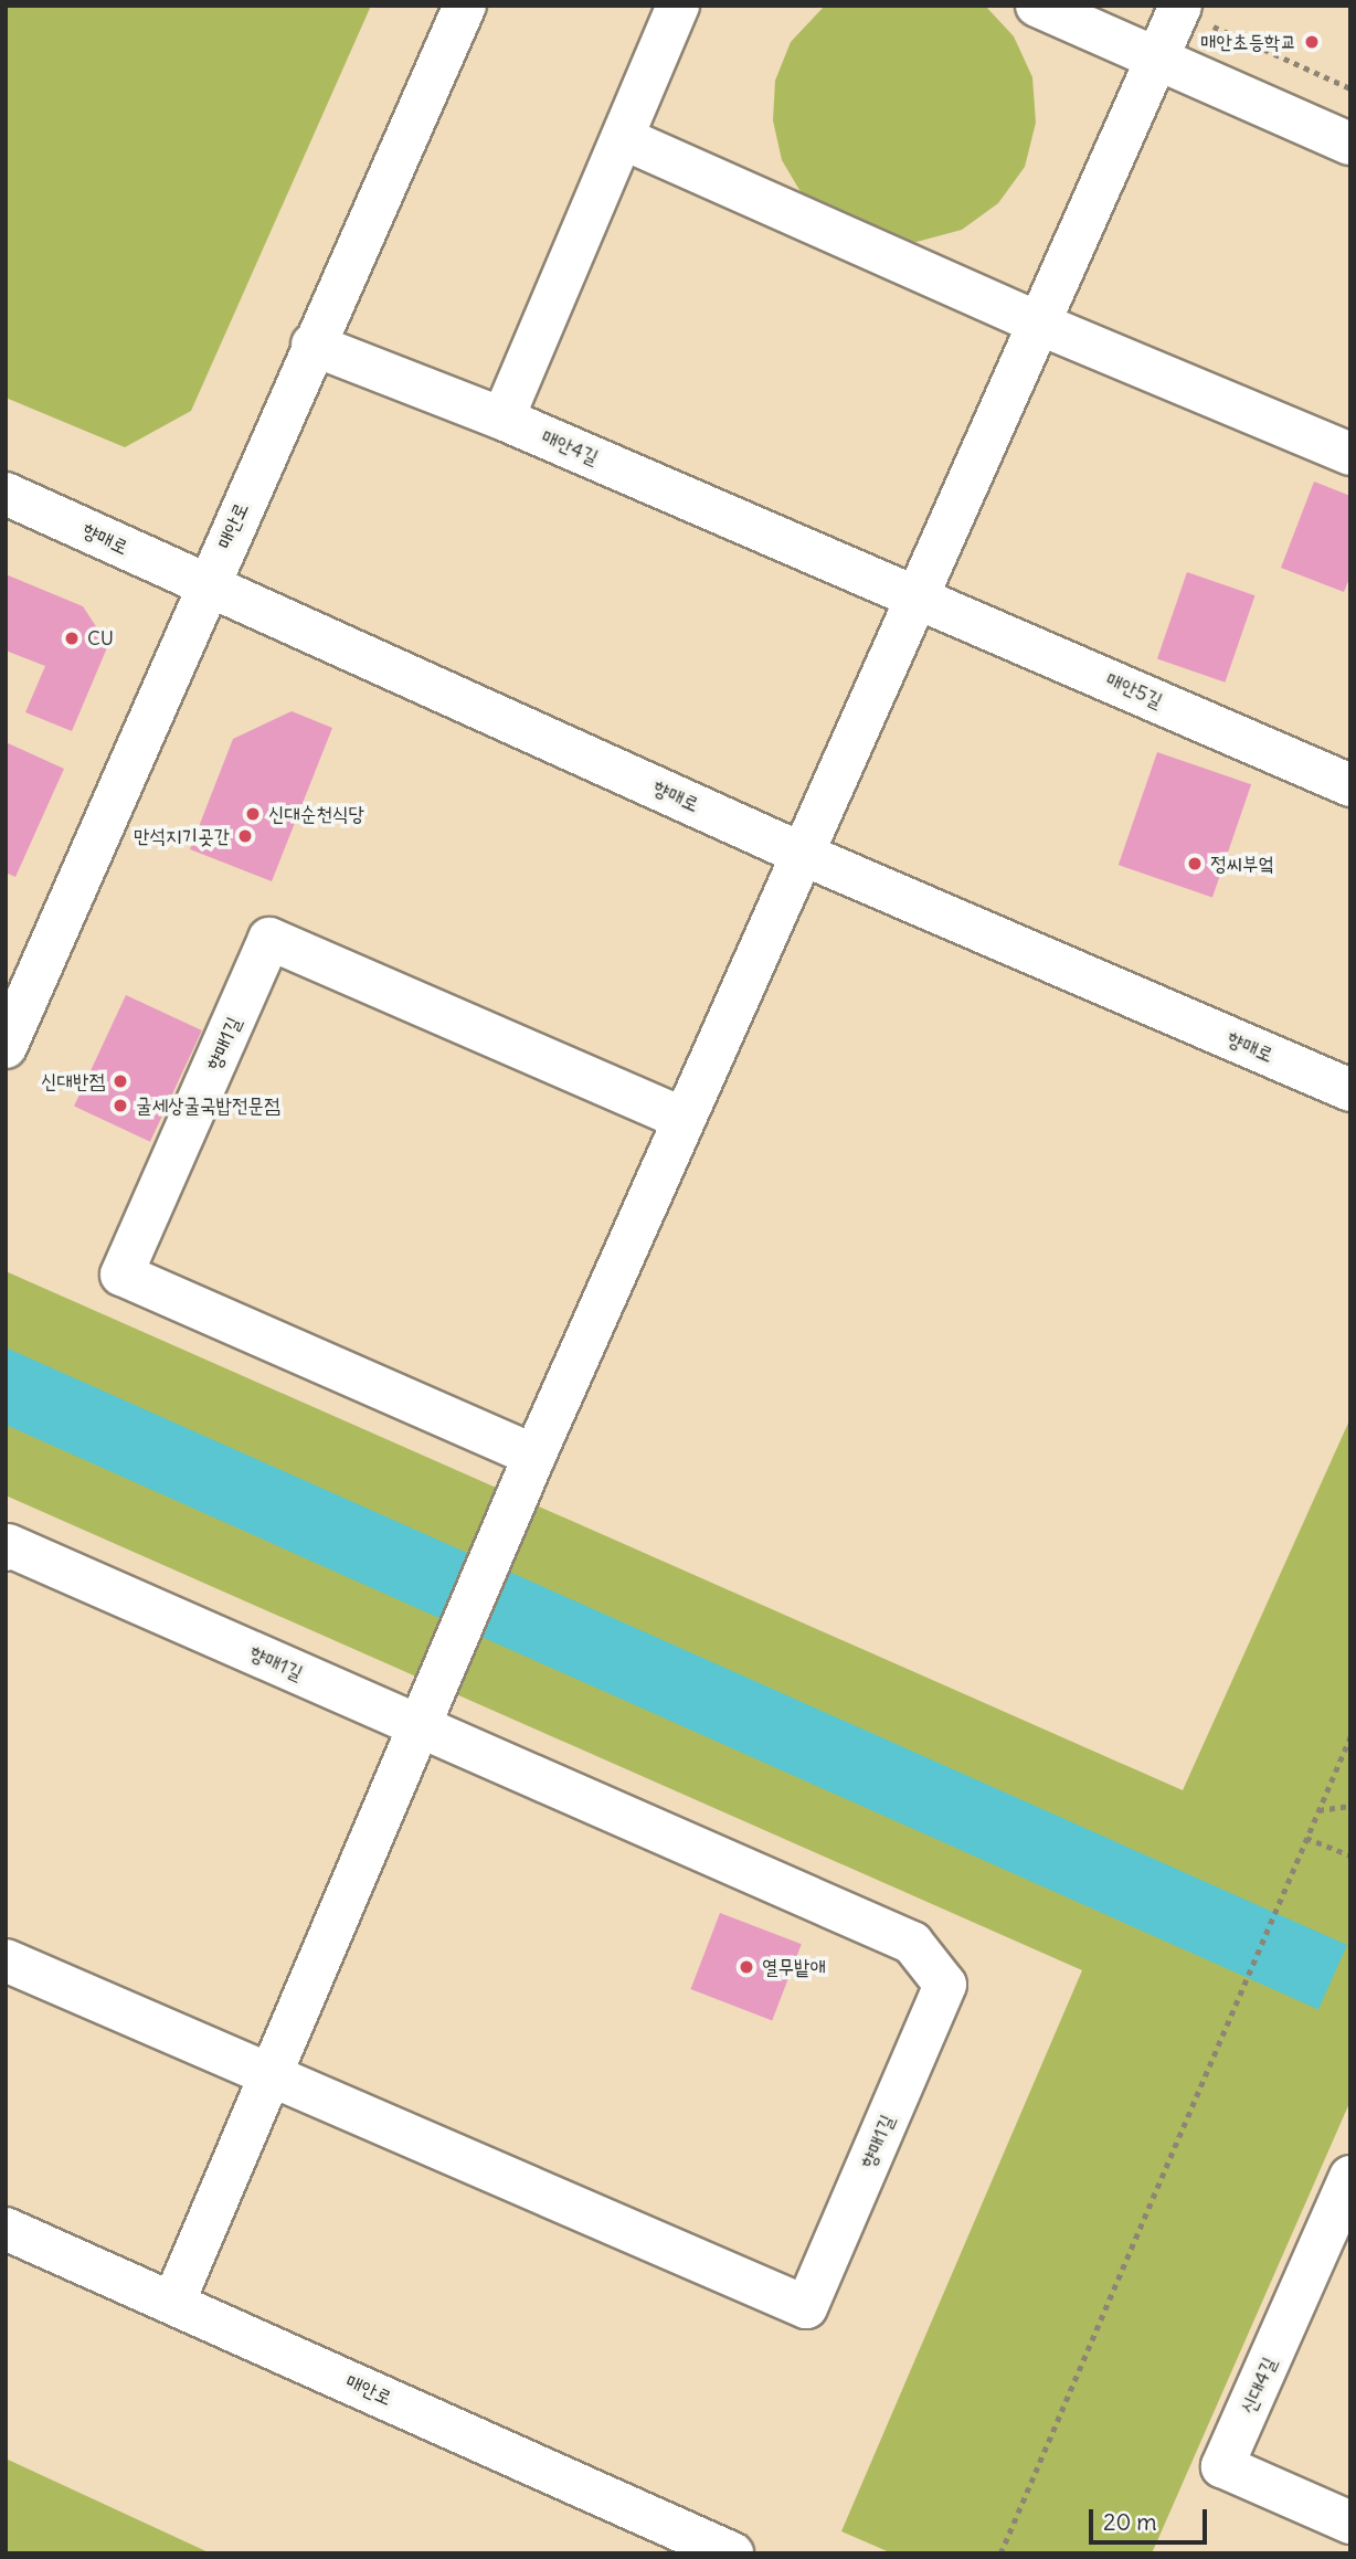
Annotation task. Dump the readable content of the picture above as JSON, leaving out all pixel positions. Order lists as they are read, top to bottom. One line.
{"streets":{"street":["매안4길","매안로","향매로","매안5길","향매1길","신대4길"]},"crossings":[["매안4길","매안로"],["매안4길","매안5길"],["매안로","향매로"]],"places":["매안초등학교","CU","신대순천식당","만석지기곳간","정씨부엌","신대반점","굴세상굴국밥전문점","열무밭애"],"scale_bar":"20 m"}
